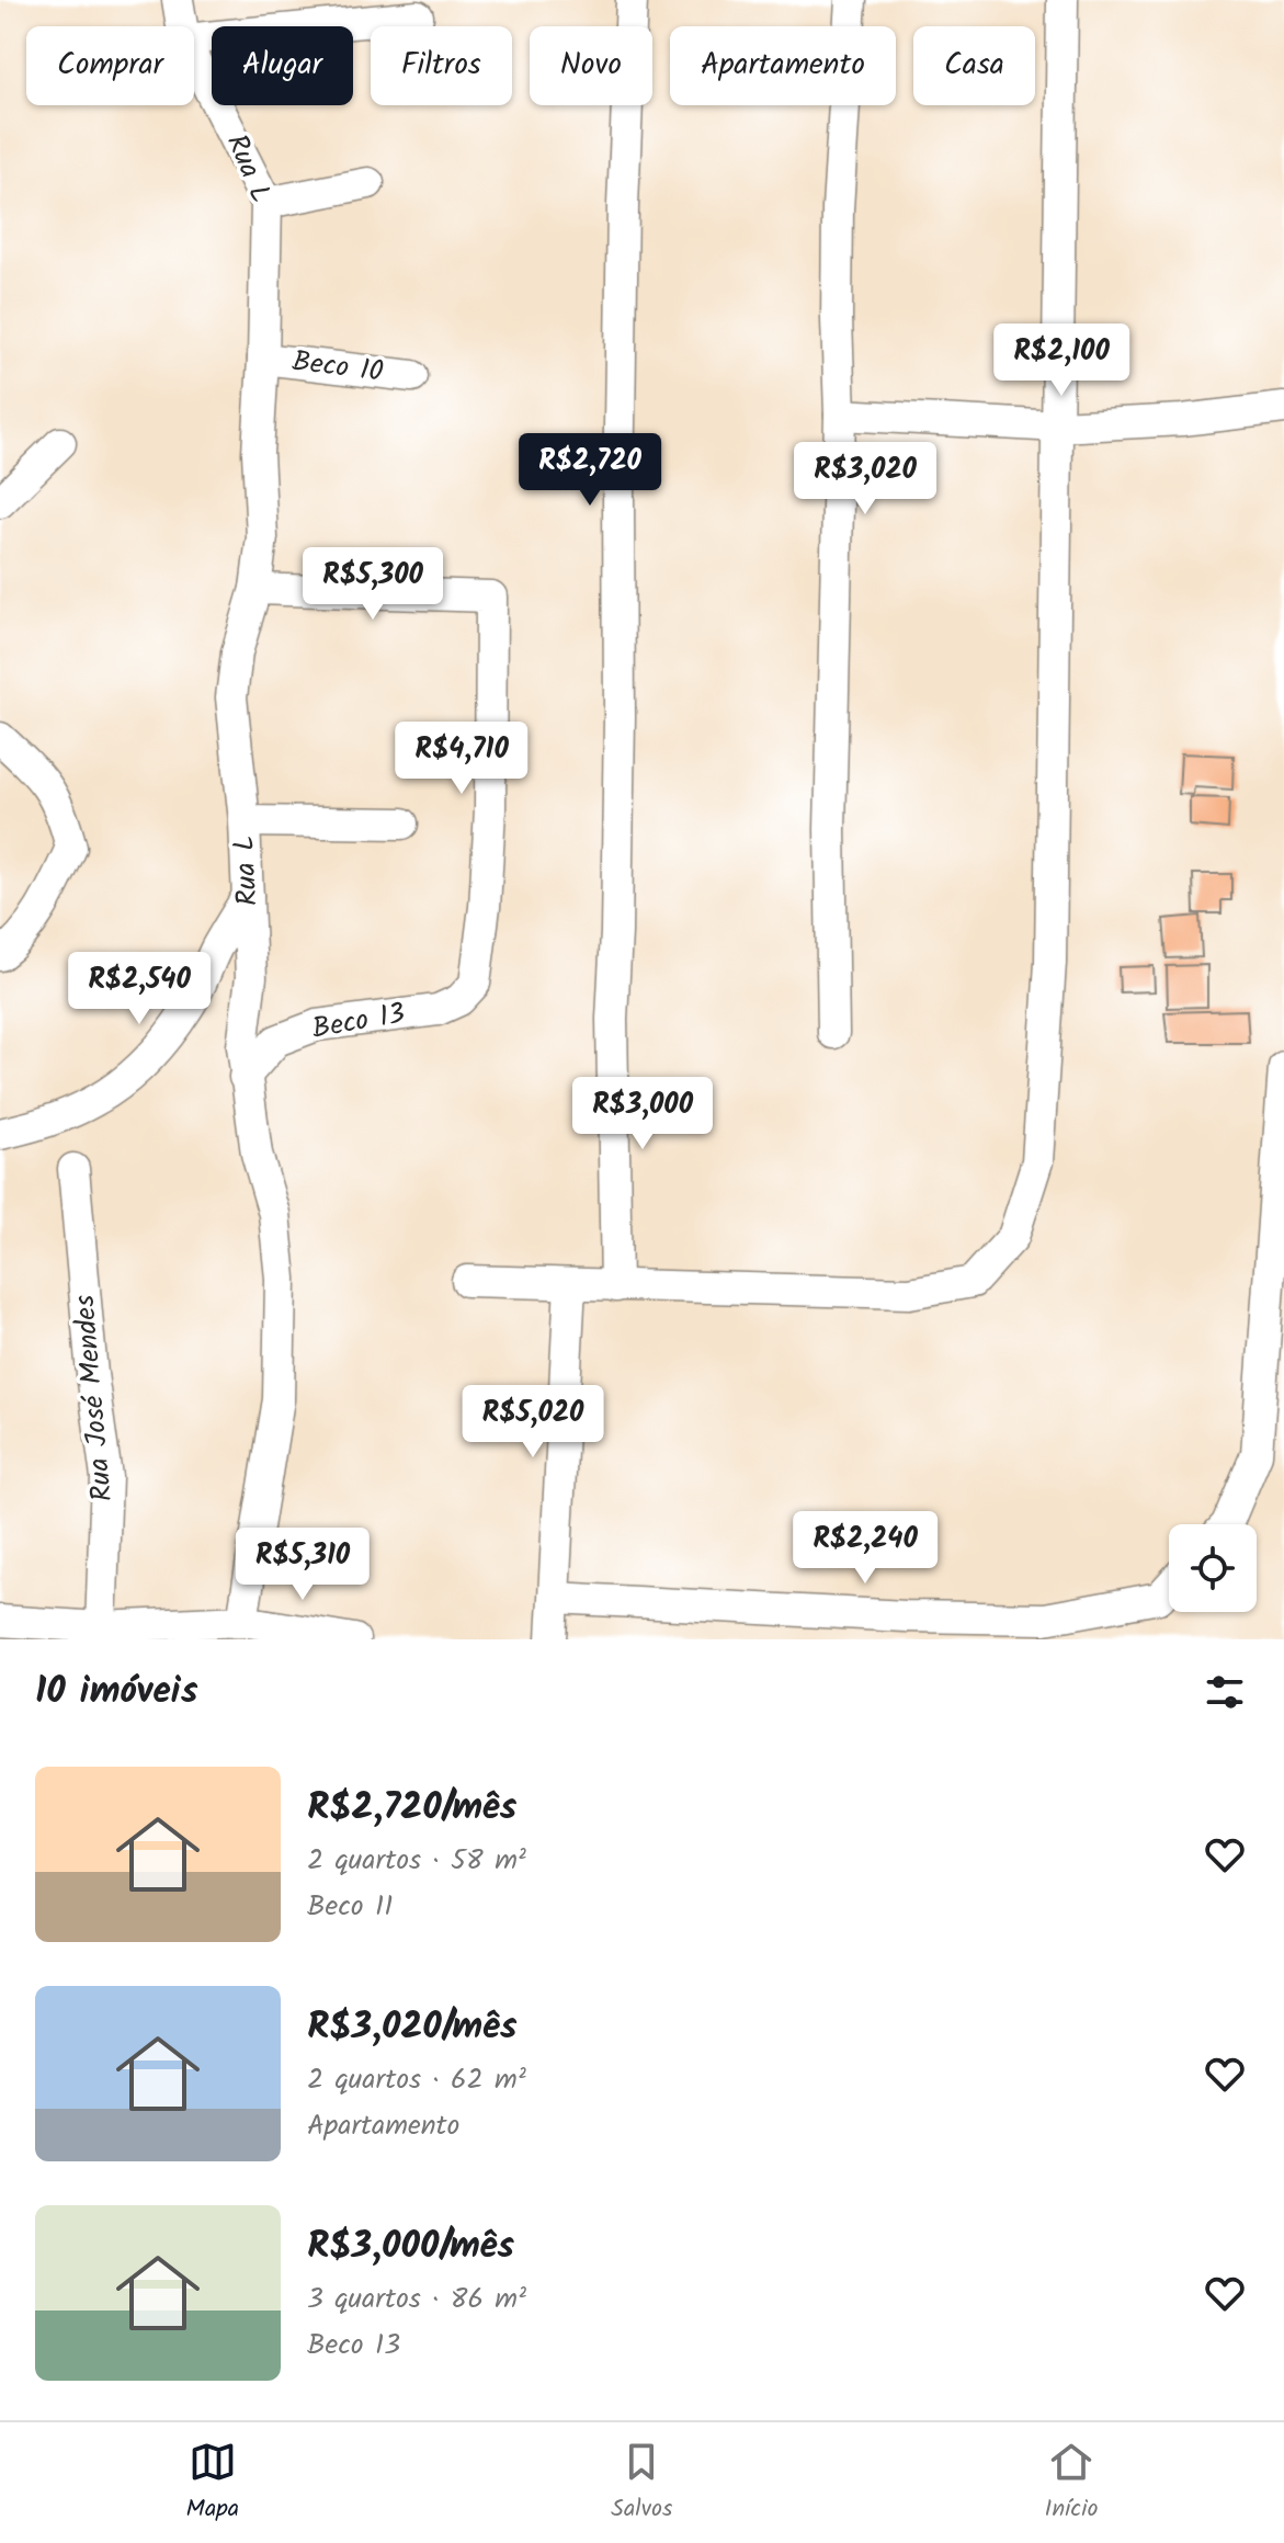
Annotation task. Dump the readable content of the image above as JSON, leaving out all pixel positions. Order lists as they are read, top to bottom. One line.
{"streets":{"street":["Rua L","Beco 10","Beco 13","Rua José Mendes"]},"crossings":[["Rua L","Beco 10"],["Rua L","Beco 13"]],"page":{"chip":["Comprar","Alugar","Filtros","Novo","Apartamento","Casa"],"price":["R$2,100","R$2,720","R$3,020","R$5,300","R$4,710","R$2,540","R$3,000","R$5,020","R$2,240","R$5,310"],"heading":"10 imóveis","list":[{"name":"R$2,720/mês","note":"2 quartos · 58 m² · Beco 11"},{"name":"R$3,020/mês","note":"2 quartos · 62 m² · Apartamento"},{"name":"R$3,000/mês","note":"3 quartos · 86 m² · Beco 13"}],"tabs":["Mapa","Salvos","Início"]}}
